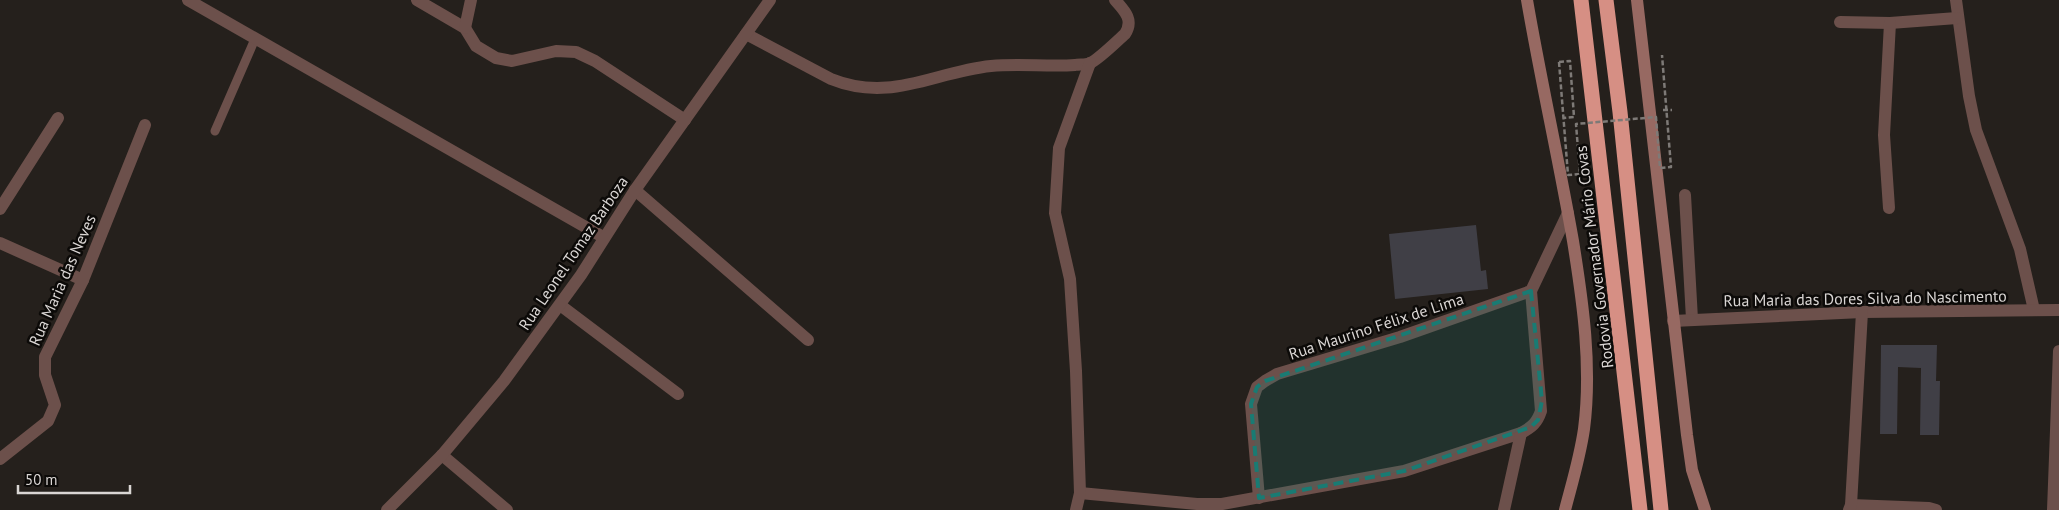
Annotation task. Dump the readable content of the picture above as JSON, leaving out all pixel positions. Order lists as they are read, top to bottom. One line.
{"streets":{"highway":["Rodovia Governador Mário Covas"],"street":["Rua Leonel Tomaz Barboza","Rua Maria das Neves","Rua Maria das Dores Silva do Nascimento","Rua Maurino Félix de Lima"]},"scale_bar":"50 m"}
